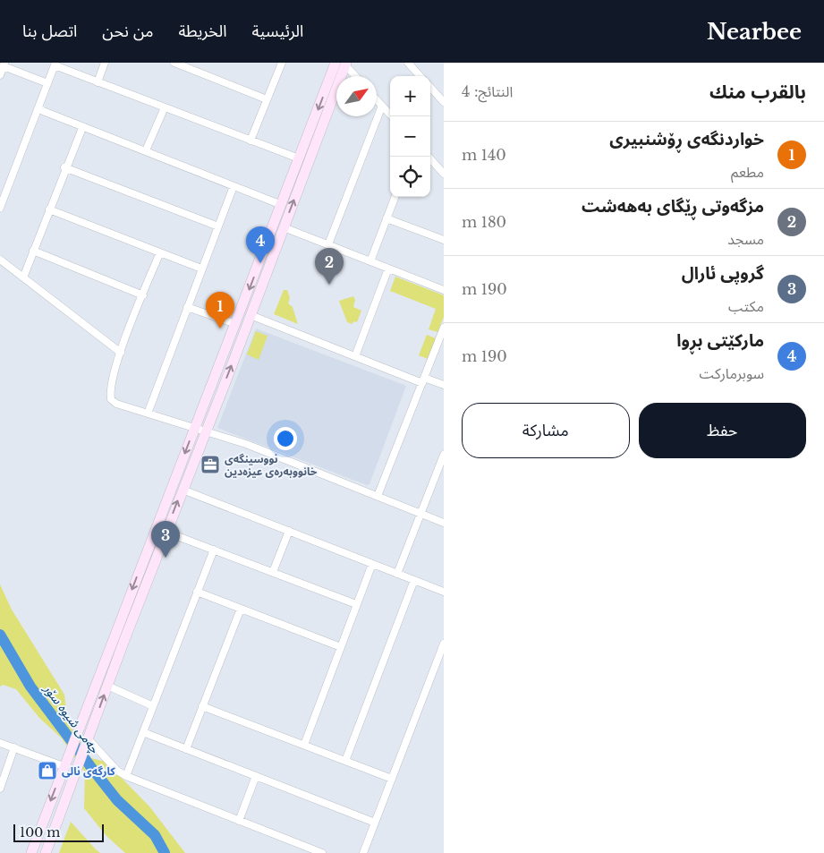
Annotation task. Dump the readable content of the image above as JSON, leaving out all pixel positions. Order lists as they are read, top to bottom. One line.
{"water":["چەمی شیوە سۆر"],"places":{"office":["نووسینگەی خانووبەرەی عیزەدین"],"shop":["کارگەی نالی"]},"scale_bar":"100 m","north":"top right","page":{"header":"Nearbee","nav":["الرئيسية","الخريطة","من نحن","اتصل بنا"],"heading":["بالقرب منك","النتائج: 4"],"map_buttons":["+","−"],"list":[{"mark":"1","name":"خواردنگەی ڕۆشنبیری","note":"مطعم","value":"140 m"},{"mark":"2","name":"مزگەوتی ڕێگای بەھەشت","note":"مسجد","value":"180 m"},{"mark":"3","name":"گروپی ئارال","note":"مكتب","value":"190 m"},{"mark":"4","name":"مارکێتی بڕوا","note":"سوبرماركت","value":"190 m"}],"pins":["4","2","1","3"],"buttons":["حفظ","مشاركة"],"scale":"100 m"}}
